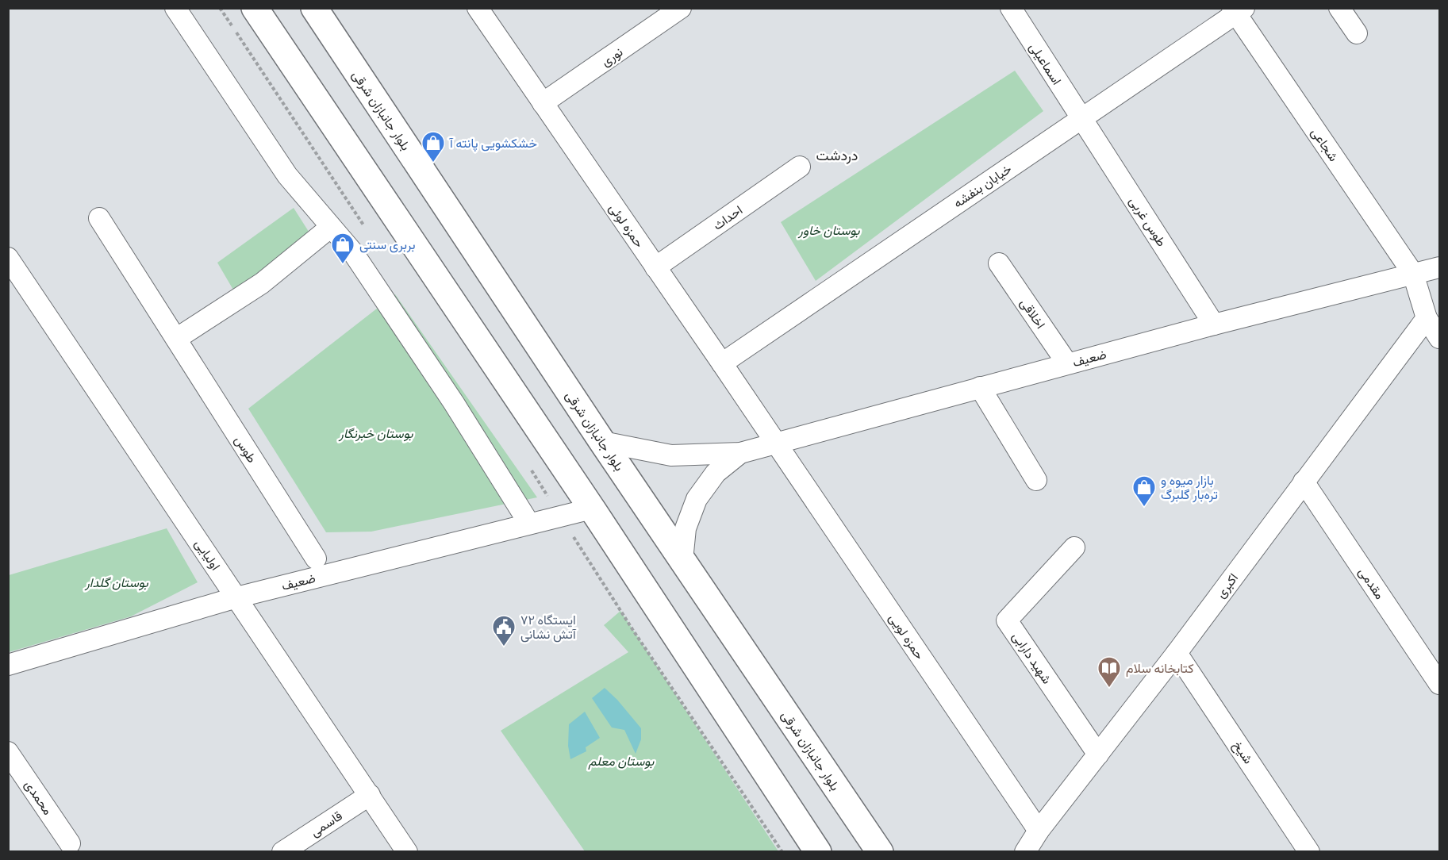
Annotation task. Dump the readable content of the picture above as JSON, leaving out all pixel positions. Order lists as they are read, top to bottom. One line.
{"streets":{"main road":["بلوار جانبازان شرقی"],"street":["نوری","اسماعیلی","شجاعی","خیابان بنفشه","احداث","طوس غربی","حمزه لوئی","اخلاقی","ضعیف","طوس","اولیایی","مقدمی","اکبری","حمزه لویی","شهید دارابی","شیخ","محمدی","قاسمی"]},"crossings":[["نوری","حمزه لوئی"],["اسماعیلی","خیابان بنفشه"],["اسماعیلی","طوس غربی"],["شجاعی","خیابان بنفشه"],["شجاعی","ضعیف"],["شجاعی","اکبری"],["خیابان بنفشه","طوس غربی"],["خیابان بنفشه","حمزه لوئی"],["احداث","حمزه لوئی"],["طوس غربی","ضعیف"],["حمزه لوئی","ضعیف"],["حمزه لوئی","حمزه لویی"],["اخلاقی","ضعیف"],["ضعیف","اولیایی"],["ضعیف","حمزه لویی"],["اولیایی","قاسمی"],["مقدمی","اکبری"],["اکبری","حمزه لویی"],["اکبری","شهید دارابی"],["اکبری","شیخ"]],"districts":["دردشت"],"parks":["بوستان خاور","بوستان خبرنگار","بوستان گلدار","بوستان معلم"],"places":{"shop":["خشکشویی پانته آ","بربری سنتی","بازار میوه و تره‌بار گلبرگ"],"public building":["ایستگاه ۷۲ آتش نشانی"],"library":["کتابخانه سلام"]}}
